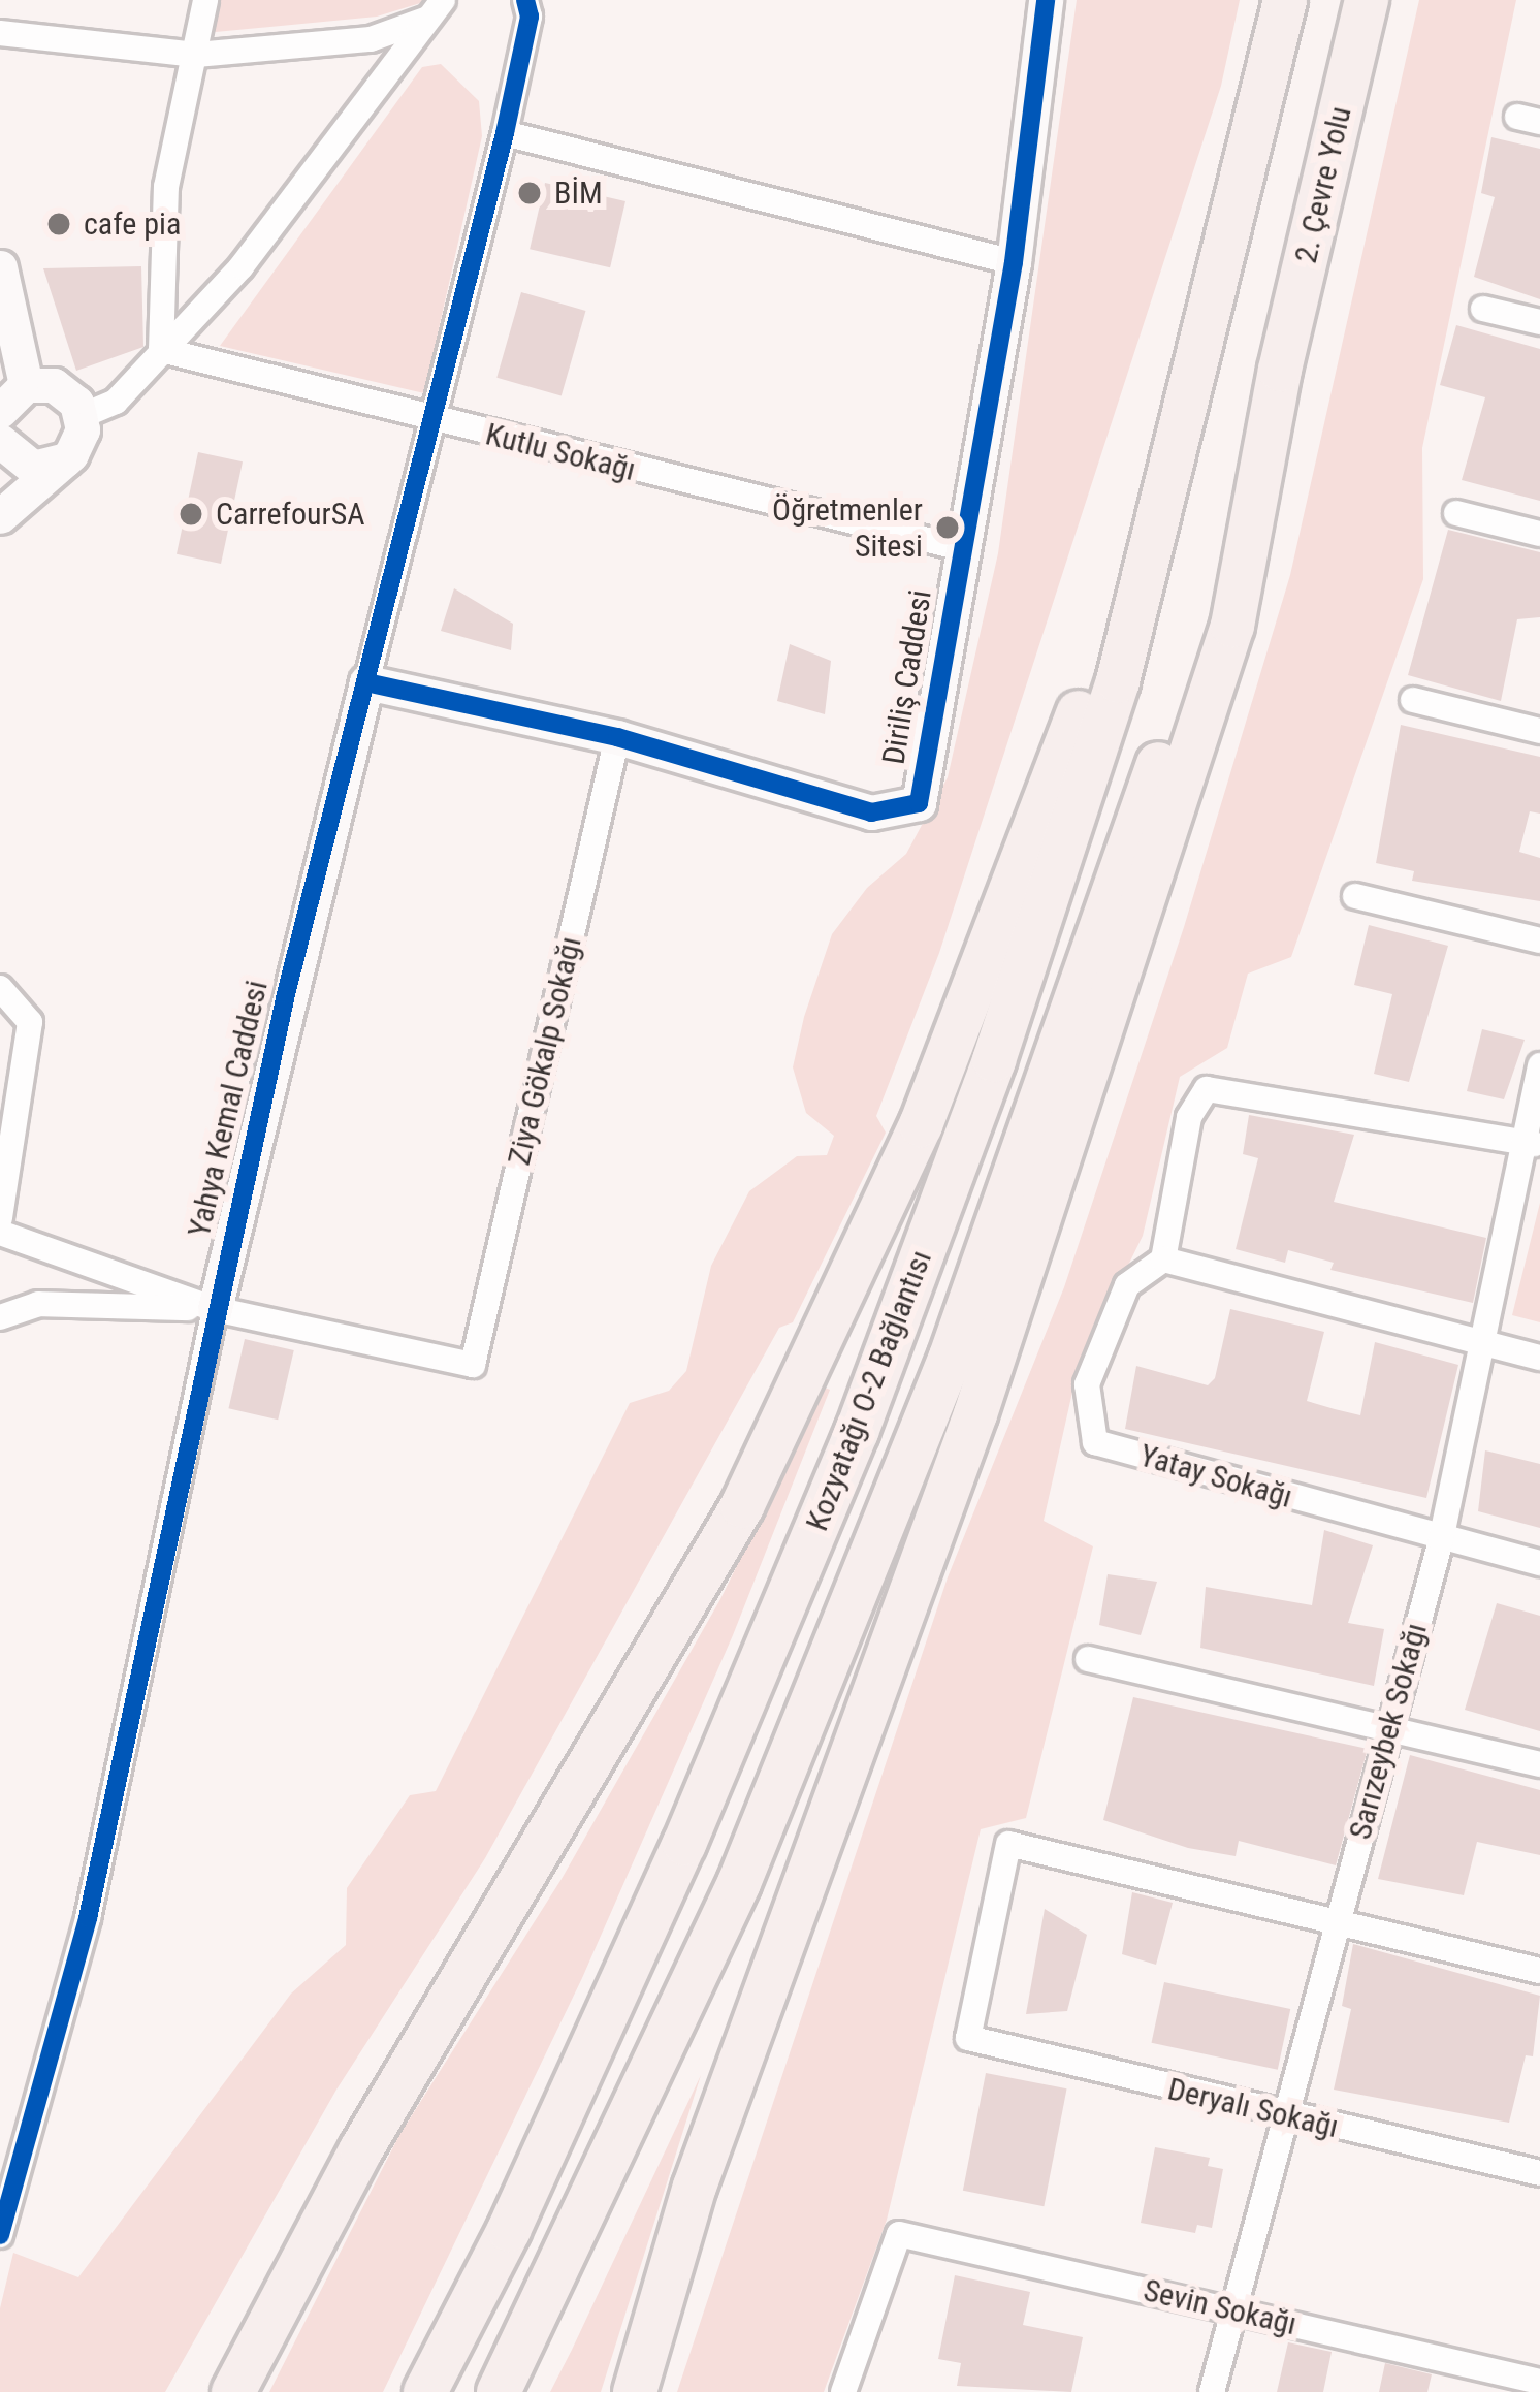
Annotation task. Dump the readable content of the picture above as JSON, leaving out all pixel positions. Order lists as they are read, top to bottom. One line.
{"streets":{"highway":["2. Çevre Yolu","Kozyatağı O-2 Bağlantısı"],"street":["Kutlu Sokağı","Diriliş Caddesi","Ziya Gökalp Sokağı","Yahya Kemal Caddesi","Yatay Sokağı","Sarızeybek Sokağı","Deryalı Sokağı","Sevin Sokağı"]},"crossings":[["2. Çevre Yolu","Kozyatağı O-2 Bağlantısı"],["Kutlu Sokağı","Diriliş Caddesi"],["Kutlu Sokağı","Yahya Kemal Caddesi"],["Diriliş Caddesi","Ziya Gökalp Sokağı"],["Diriliş Caddesi","Yahya Kemal Caddesi"],["Ziya Gökalp Sokağı","Yahya Kemal Caddesi"],["Yatay Sokağı","Sarızeybek Sokağı"],["Sarızeybek Sokağı","Deryalı Sokağı"],["Sarızeybek Sokağı","Sevin Sokağı"]],"places":["BİM","cafe pia","CarrefourSA","Öğretmenler Sitesi"]}
